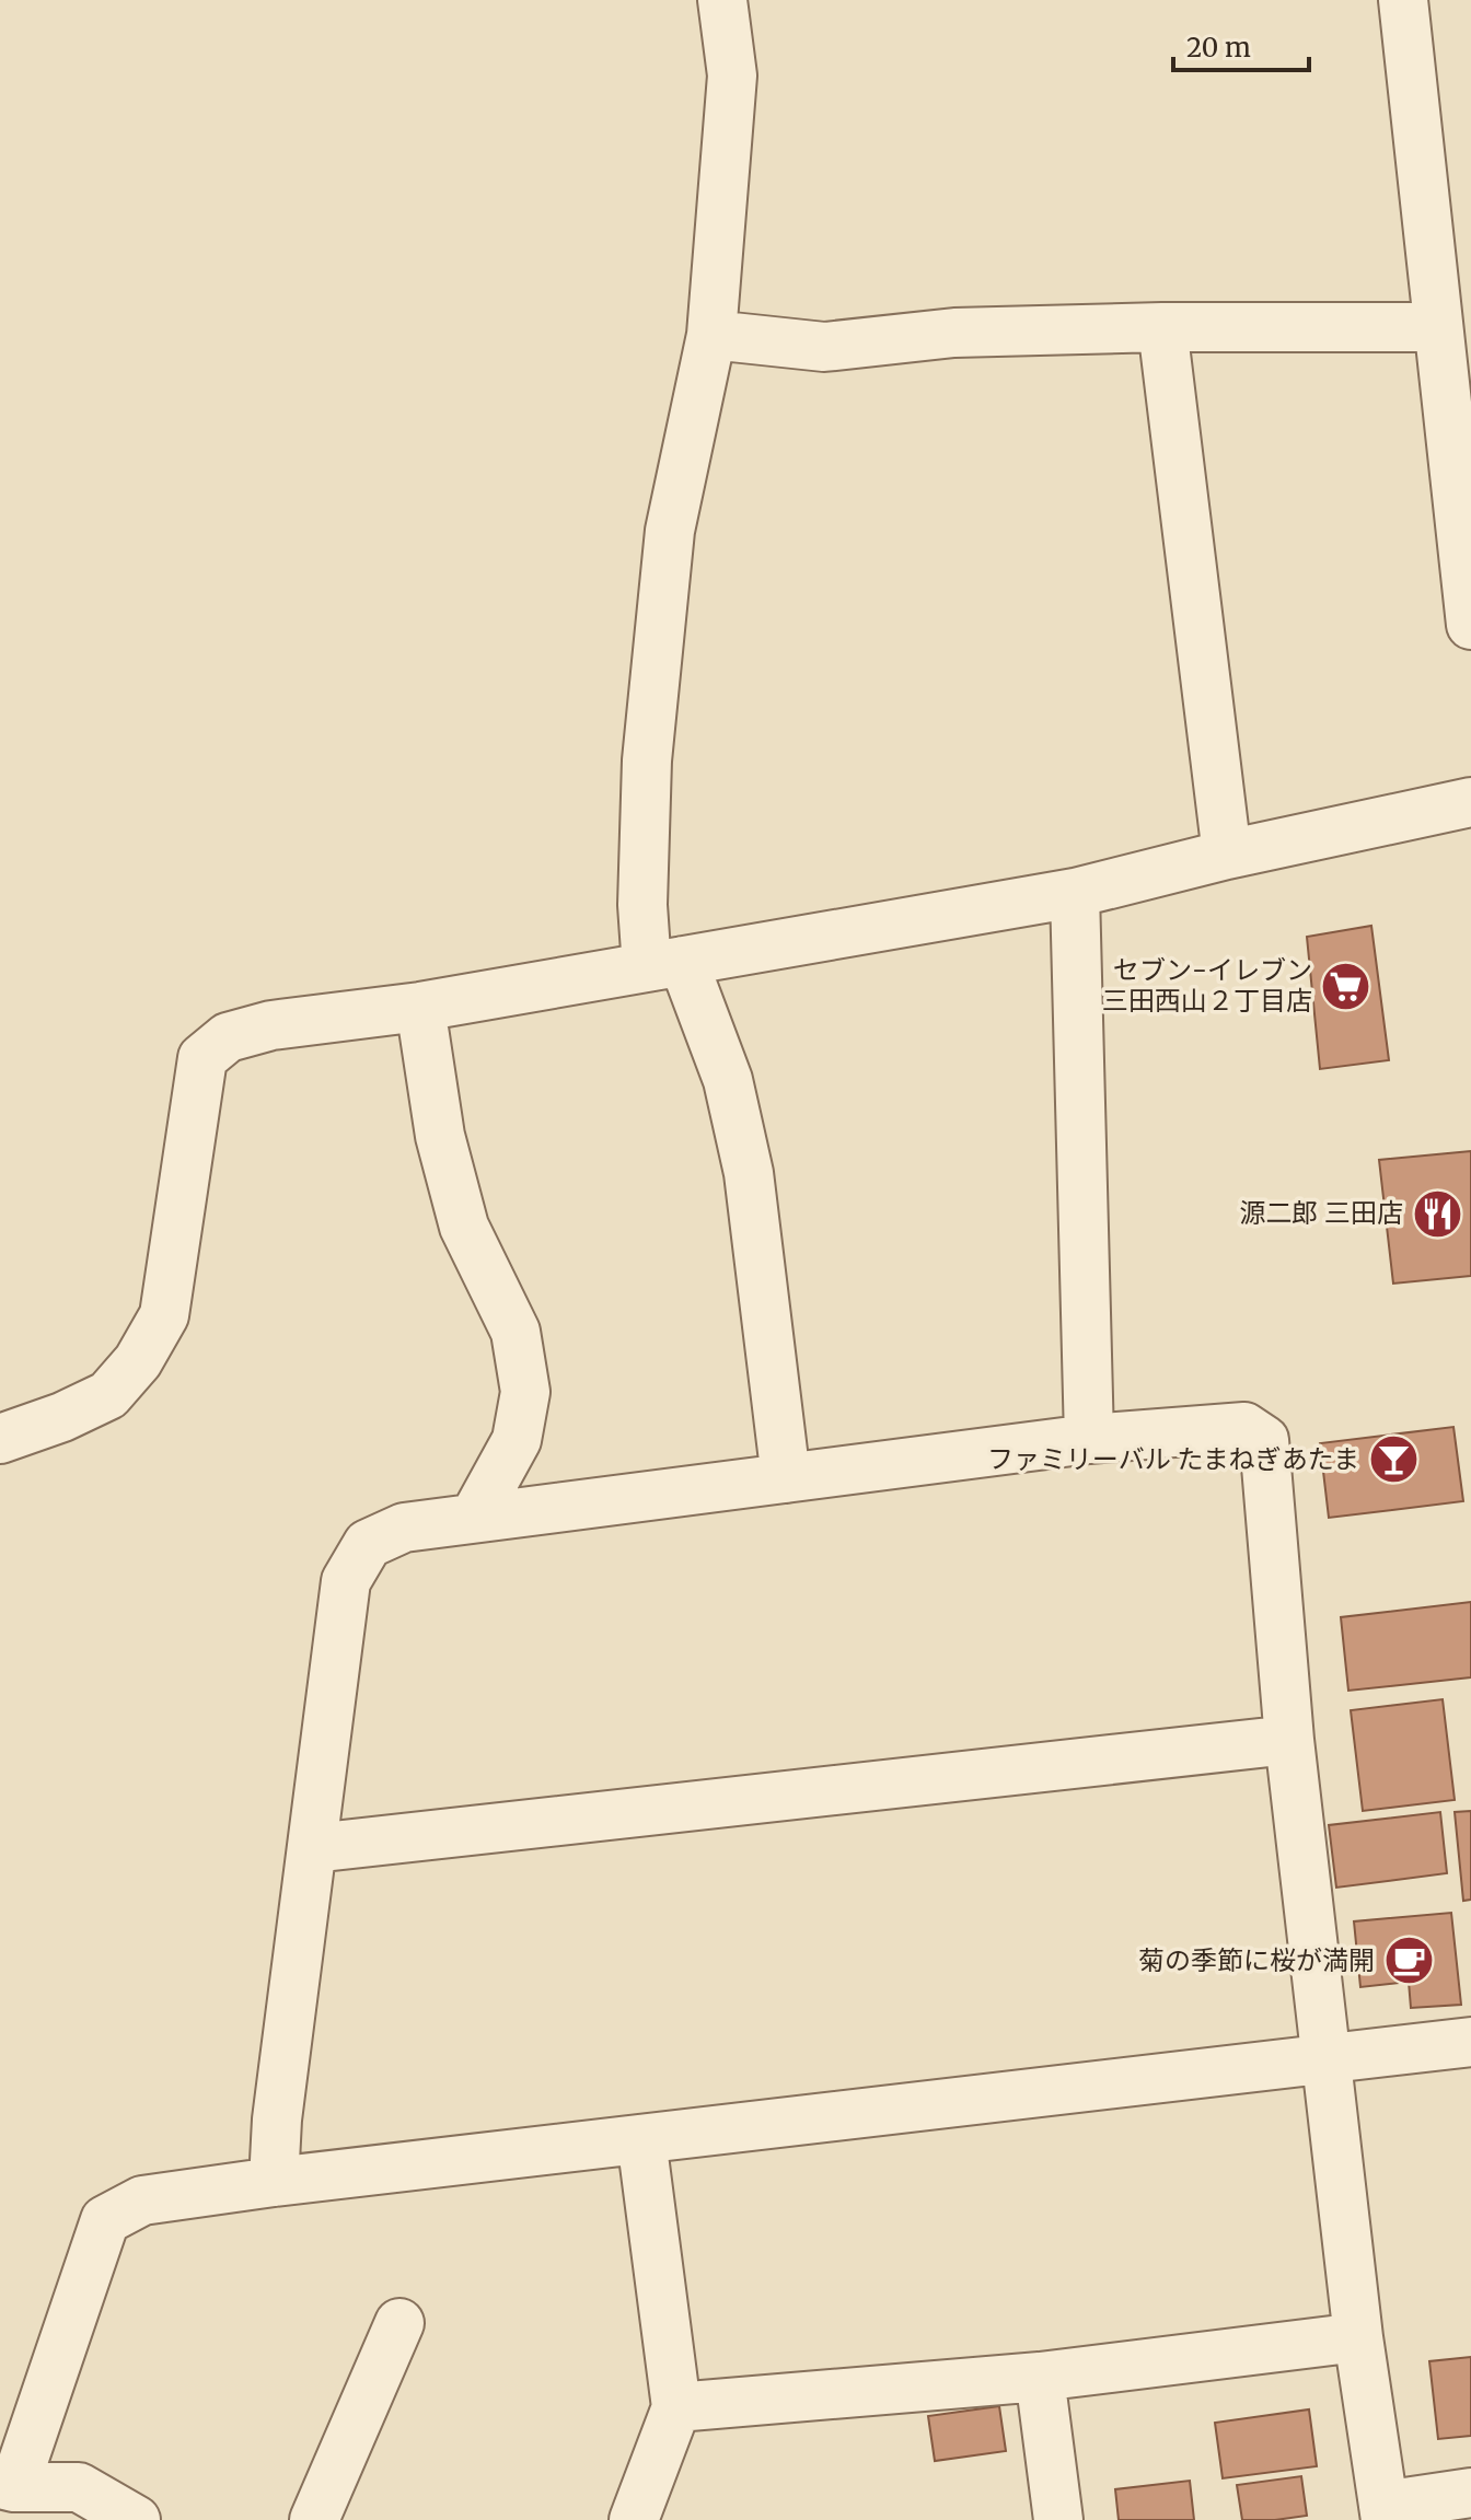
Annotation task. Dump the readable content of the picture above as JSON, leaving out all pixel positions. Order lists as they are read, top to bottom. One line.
{"places":{"supermarket":["セブン-イレブン 三田西山２丁目店"],"restaurant":["源二郎 三田店"],"bar":["ファミリーバル たまねぎあたま"],"cafe":["菊の季節に桜が満開"]},"scale_bar":"20 m"}
